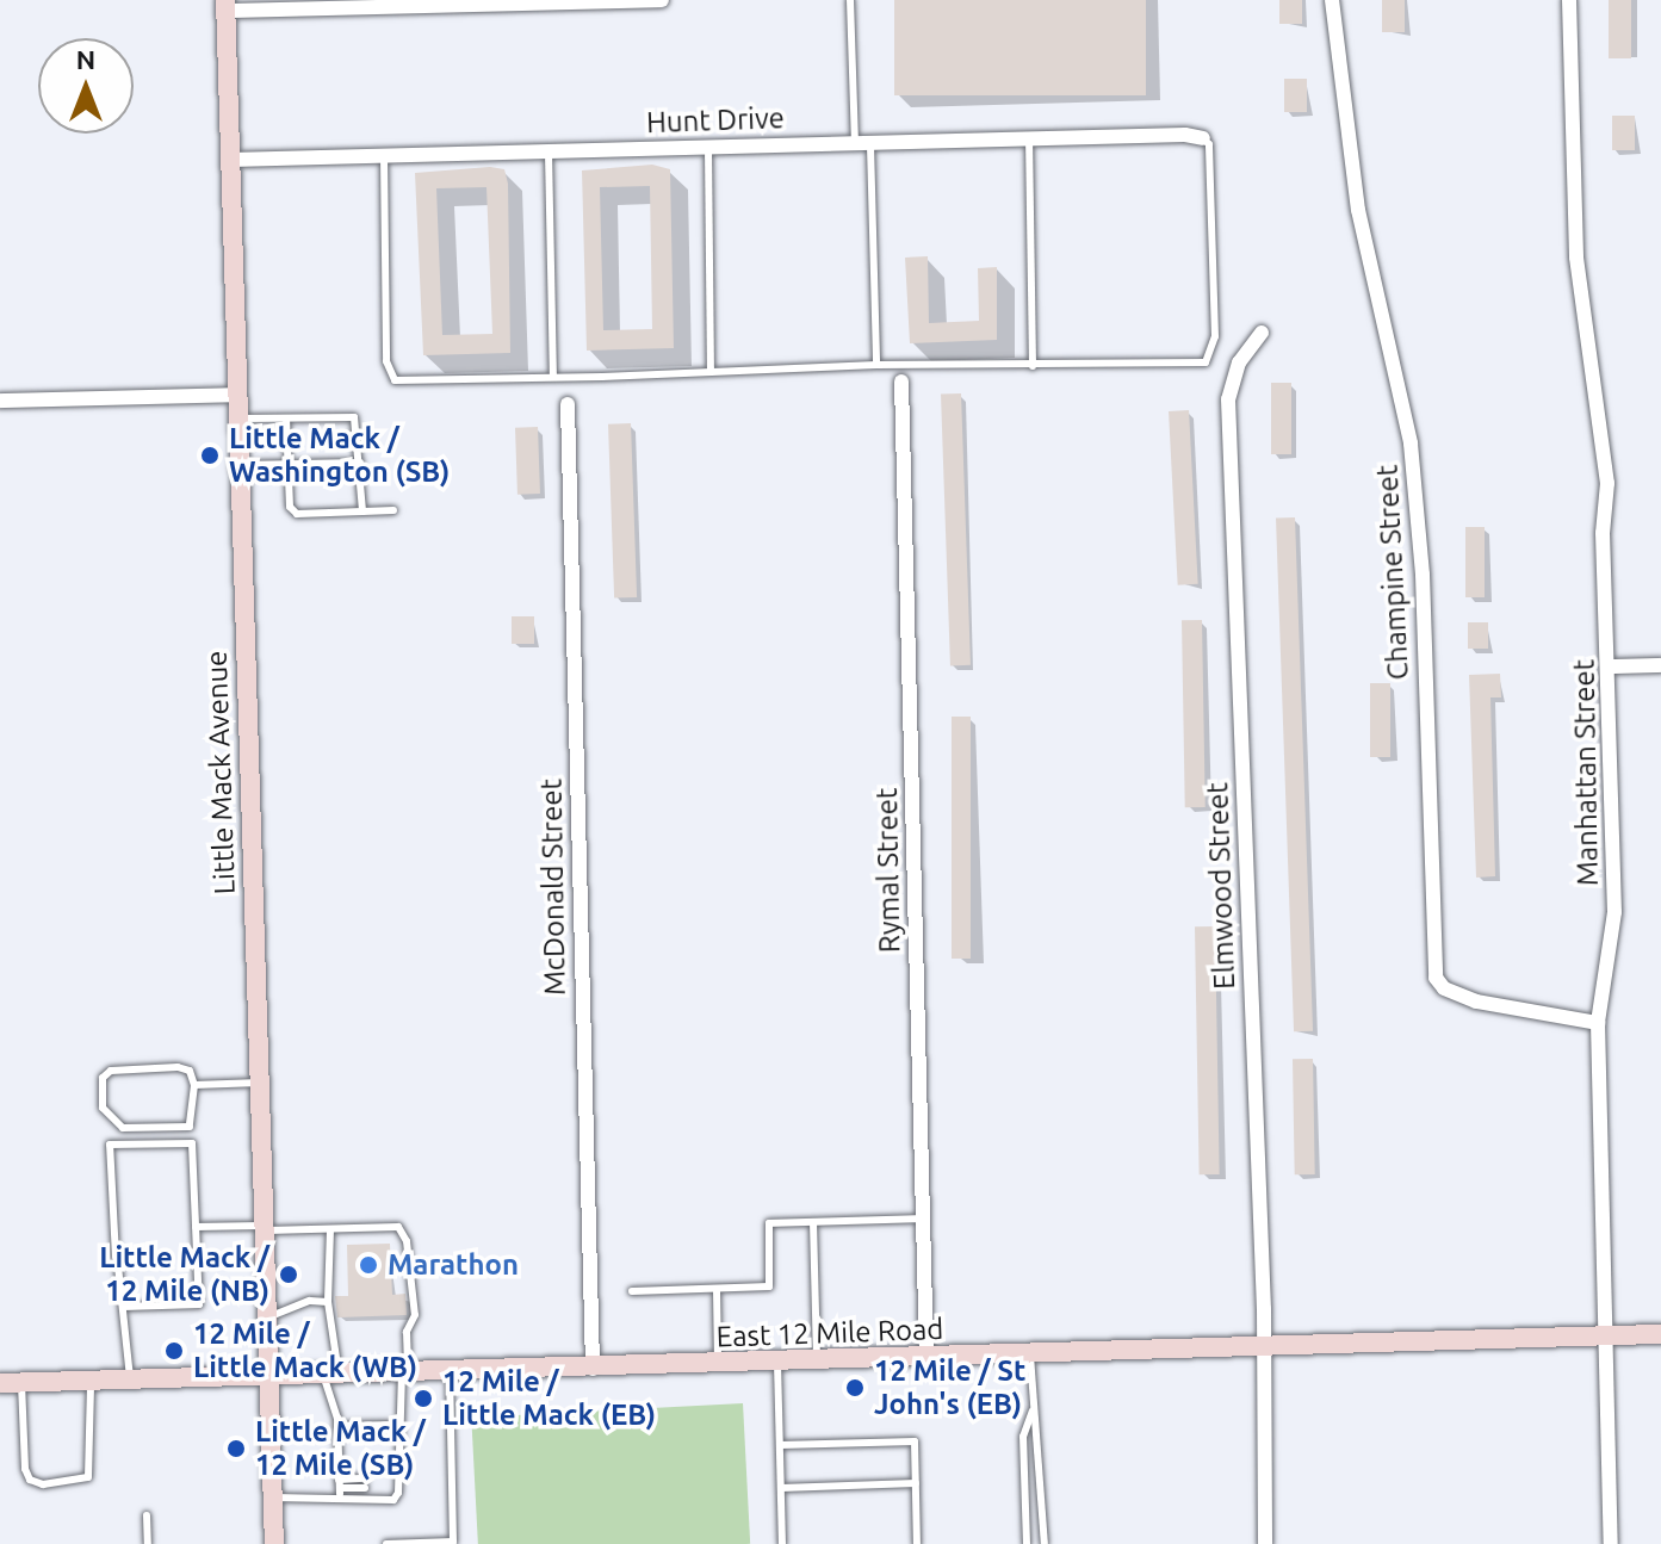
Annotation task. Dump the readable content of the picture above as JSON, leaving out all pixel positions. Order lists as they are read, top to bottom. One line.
{"streets":{"main road":["Little Mack Avenue","East 12 Mile Road"],"street":["Hunt Drive","Champine Street","Manhattan Street","Rymal Street","Elmwood Street","McDonald Street"]},"crossings":[["Hunt Drive","Little Mack Avenue"],["Champine Street","Manhattan Street"],["Little Mack Avenue","East 12 Mile Road"],["Manhattan Street","East 12 Mile Road"],["Rymal Street","East 12 Mile Road"],["Elmwood Street","East 12 Mile Road"],["McDonald Street","East 12 Mile Road"]],"places":["Little Mack / Washington (SB)","Marathon","Little Mack / 12 Mile (NB)","12 Mile / Little Mack (WB)","12 Mile / St John's (EB)","12 Mile / Little Mack (EB)","Little Mack / 12 Mile (SB)"],"north":"top"}
